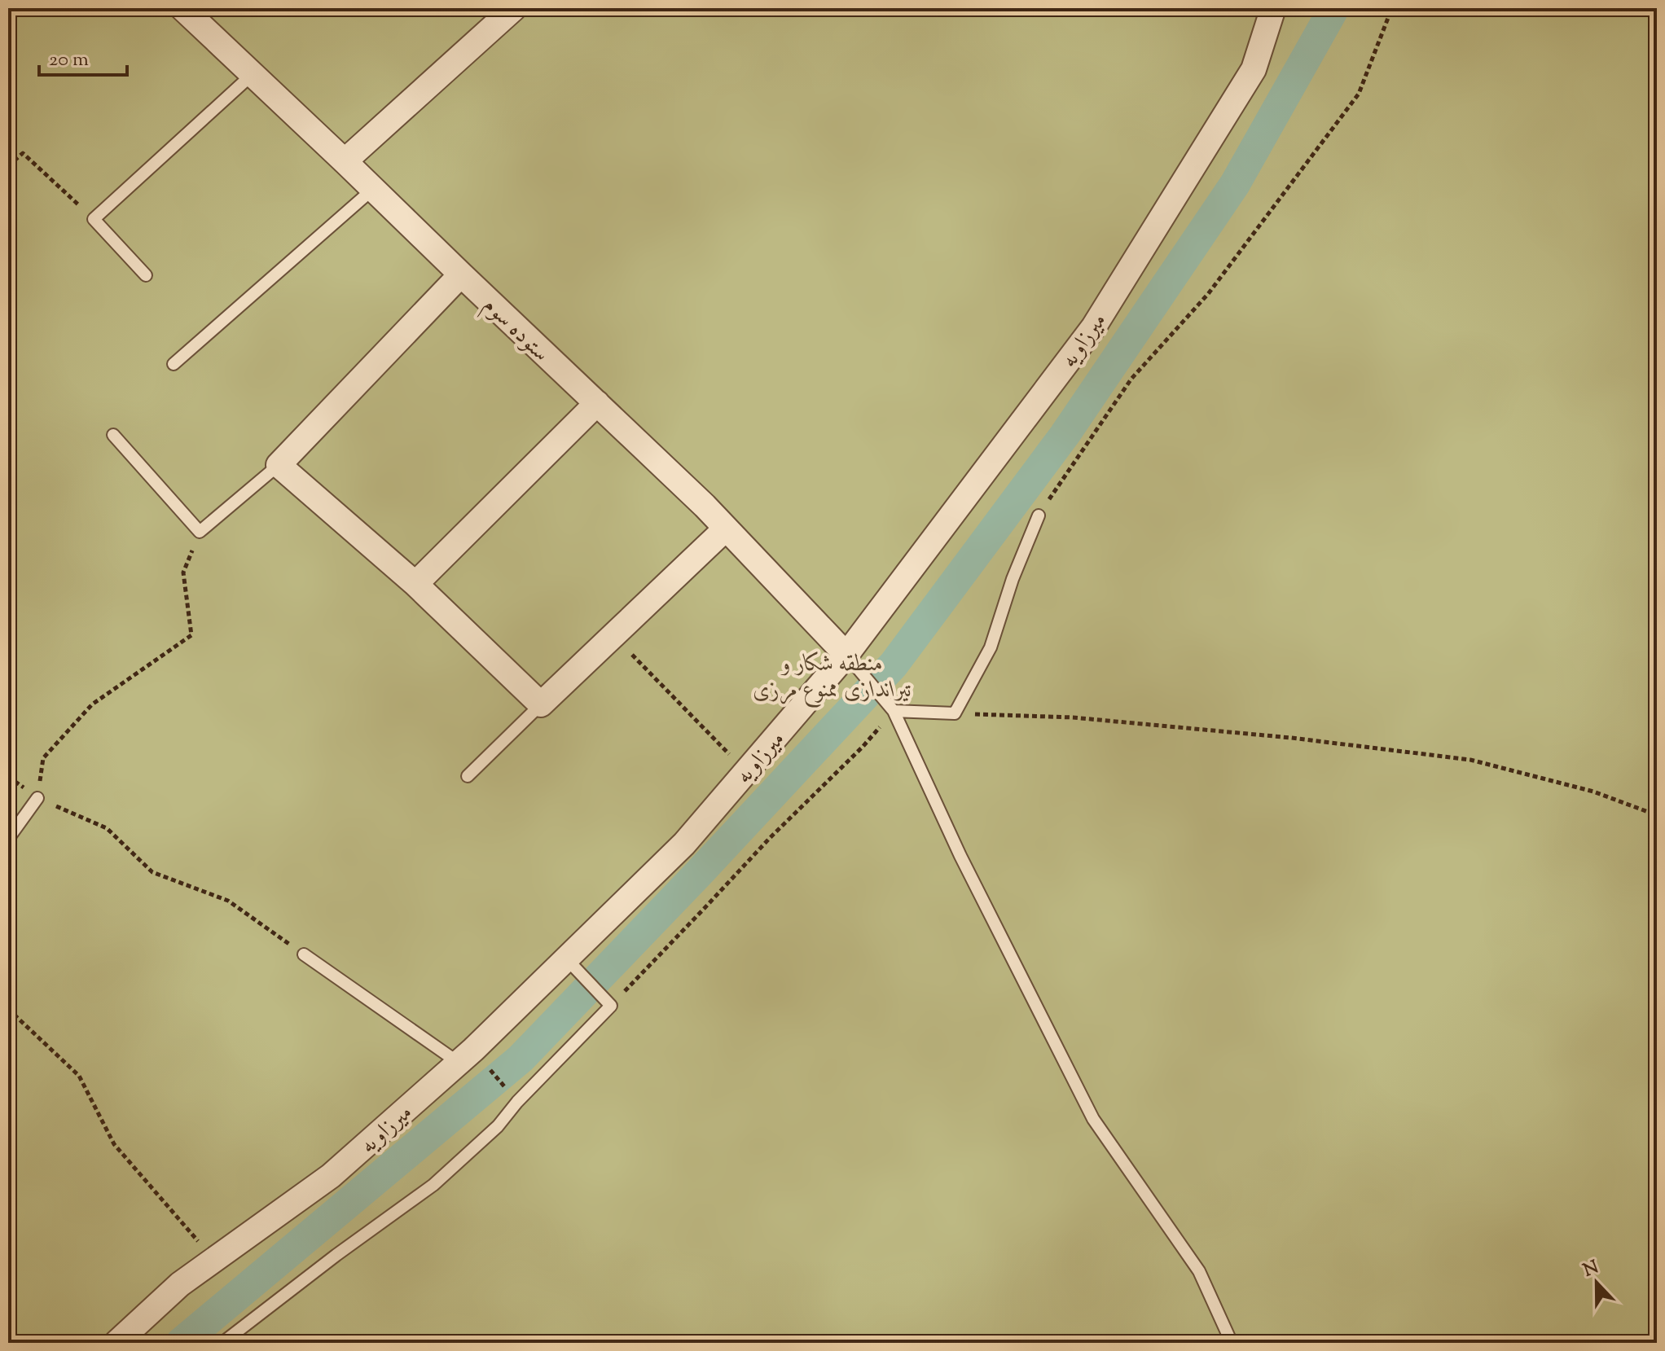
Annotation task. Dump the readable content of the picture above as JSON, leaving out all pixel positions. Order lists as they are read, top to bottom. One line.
{"streets":{"street":["ستوده سوم","میرزاویه"]},"crossings":[["ستوده سوم","میرزاویه"]],"parks":["منطقه شکار و تیراندازی ممنوع مرزی"],"scale_bar":"20 m","north":"top"}
